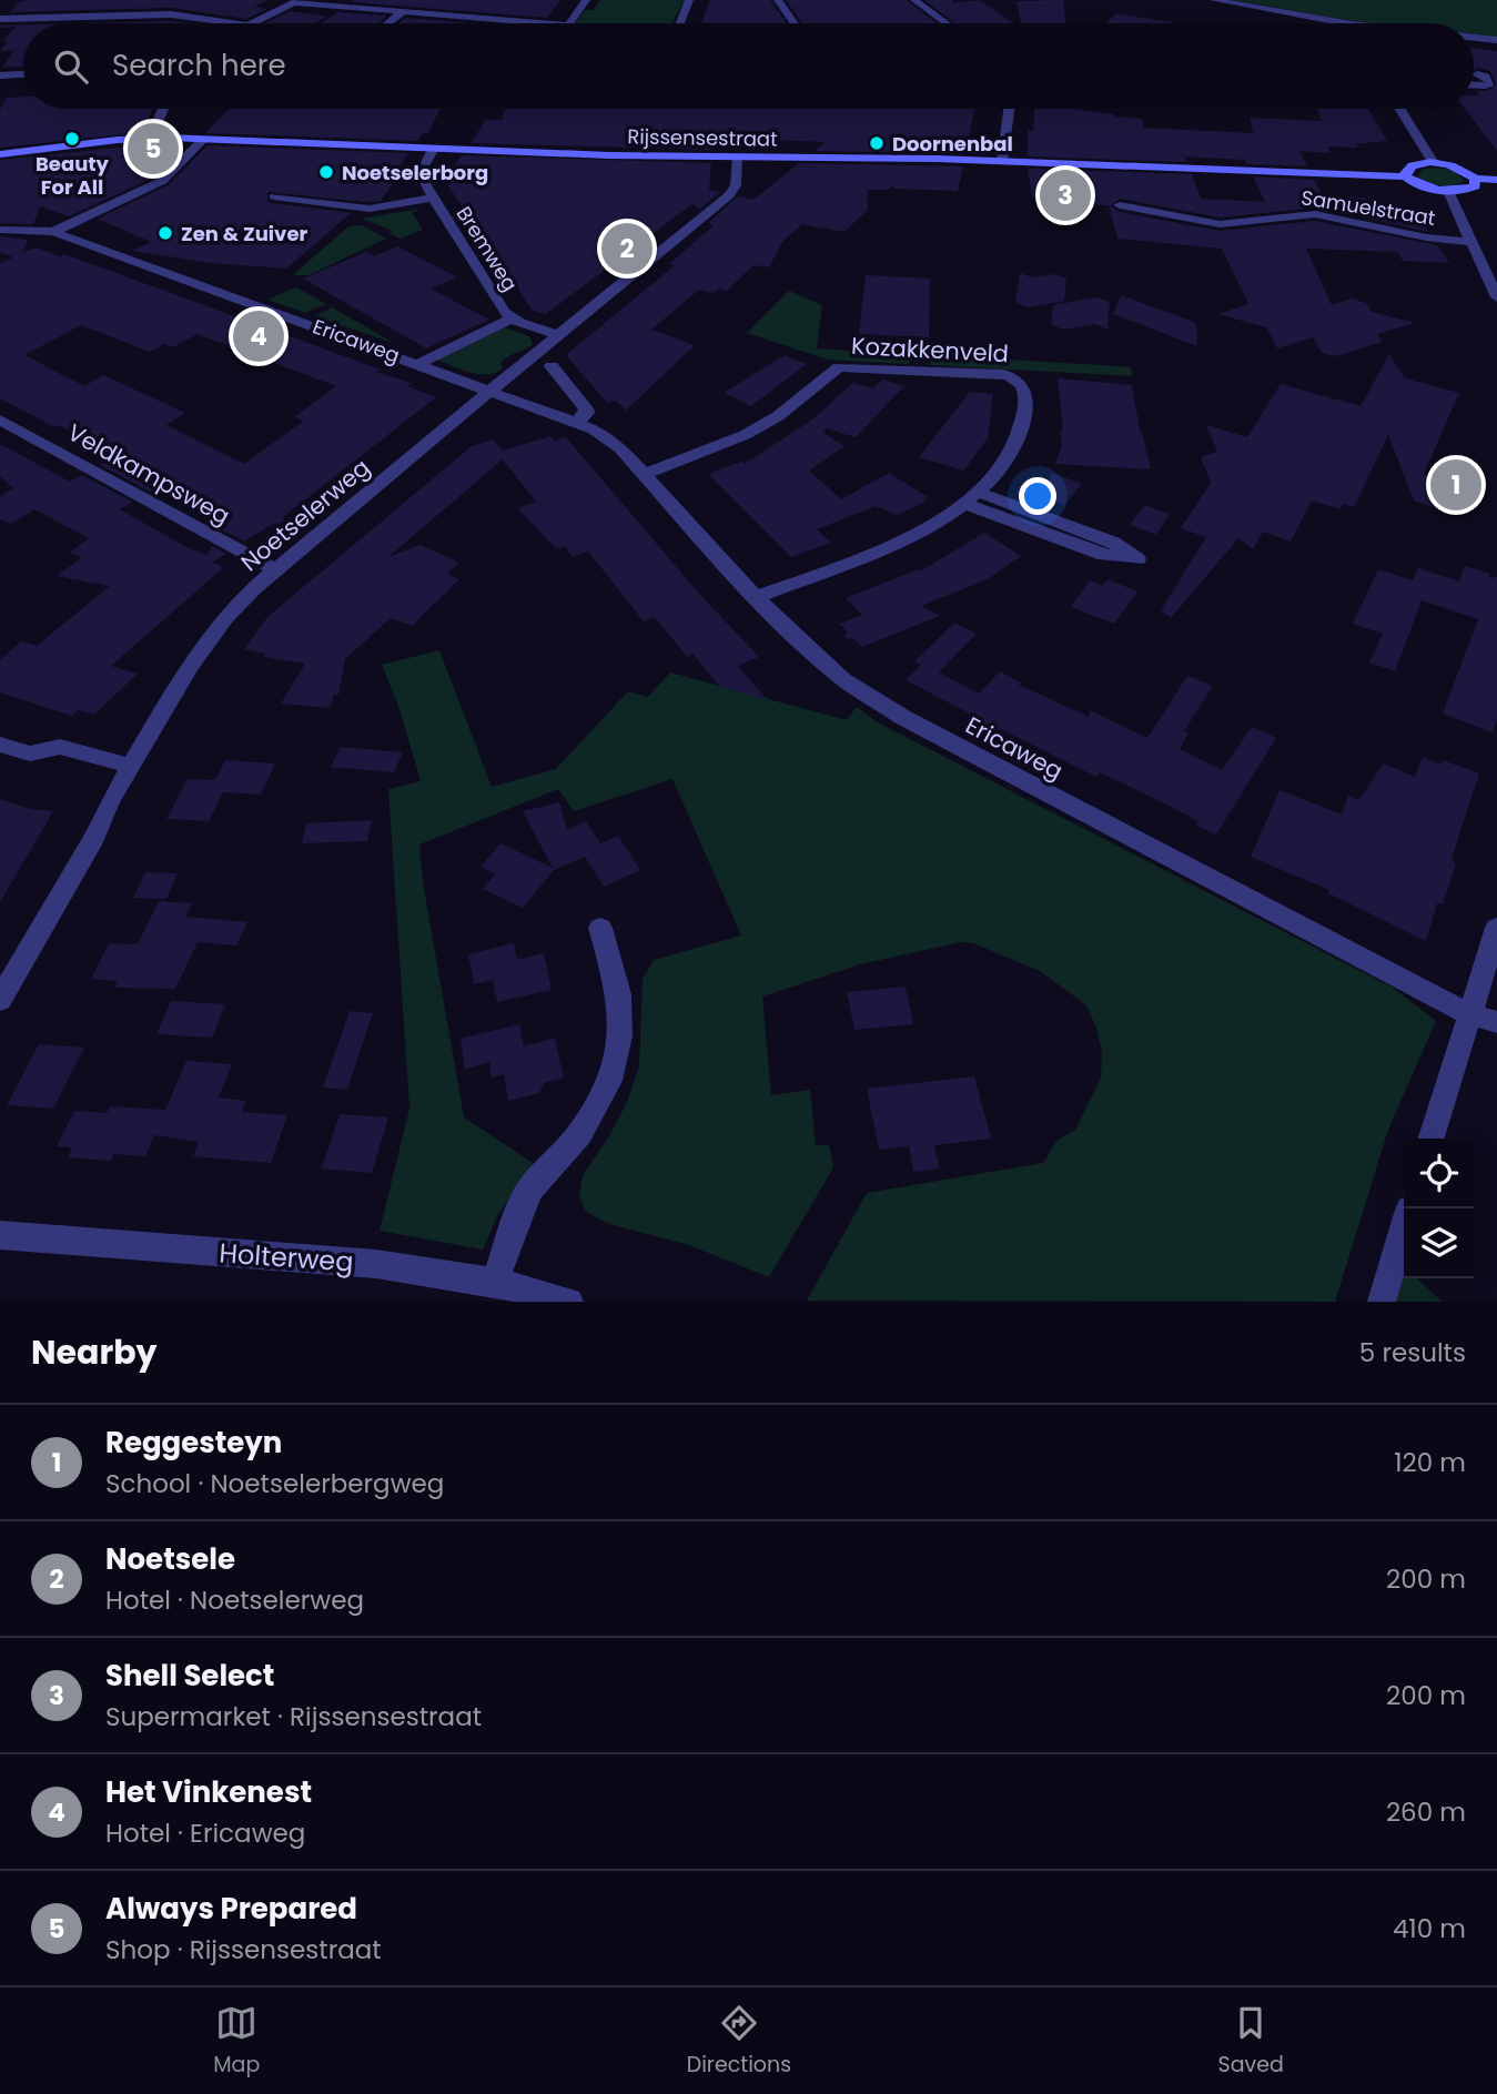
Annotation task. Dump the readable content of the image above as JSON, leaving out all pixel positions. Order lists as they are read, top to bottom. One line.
{"streets":{"main road":["Rijssensestraat"],"street":["Samuelstraat","Bremweg","Ericaweg","Kozakkenveld","Veldkampsweg","Noetselerweg","Holterweg"]},"crossings":[["Rijssensestraat","Bremweg"],["Rijssensestraat","Noetselerweg"],["Bremweg","Noetselerweg"],["Ericaweg","Kozakkenveld"],["Ericaweg","Noetselerweg"],["Veldkampsweg","Noetselerweg"]],"places":["Beauty For All","Doornenbal","Noetselerborg","Zen & Zuiver"],"page":{"search":"Search here","pins":["5","3","2","4","1"],"heading":["Nearby","5 results"],"list":[{"mark":"1","name":"Reggesteyn","note":"School · Noetselerbergweg","value":"120 m"},{"mark":"2","name":"Noetsele","note":"Hotel · Noetselerweg","value":"200 m"},{"mark":"3","name":"Shell Select","note":"Supermarket · Rijssensestraat","value":"200 m"},{"mark":"4","name":"Het Vinkenest","note":"Hotel · Ericaweg","value":"260 m"},{"mark":"5","name":"Always Prepared","note":"Shop · Rijssensestraat","value":"410 m"}],"nav":["Map","Directions","Saved"]}}
